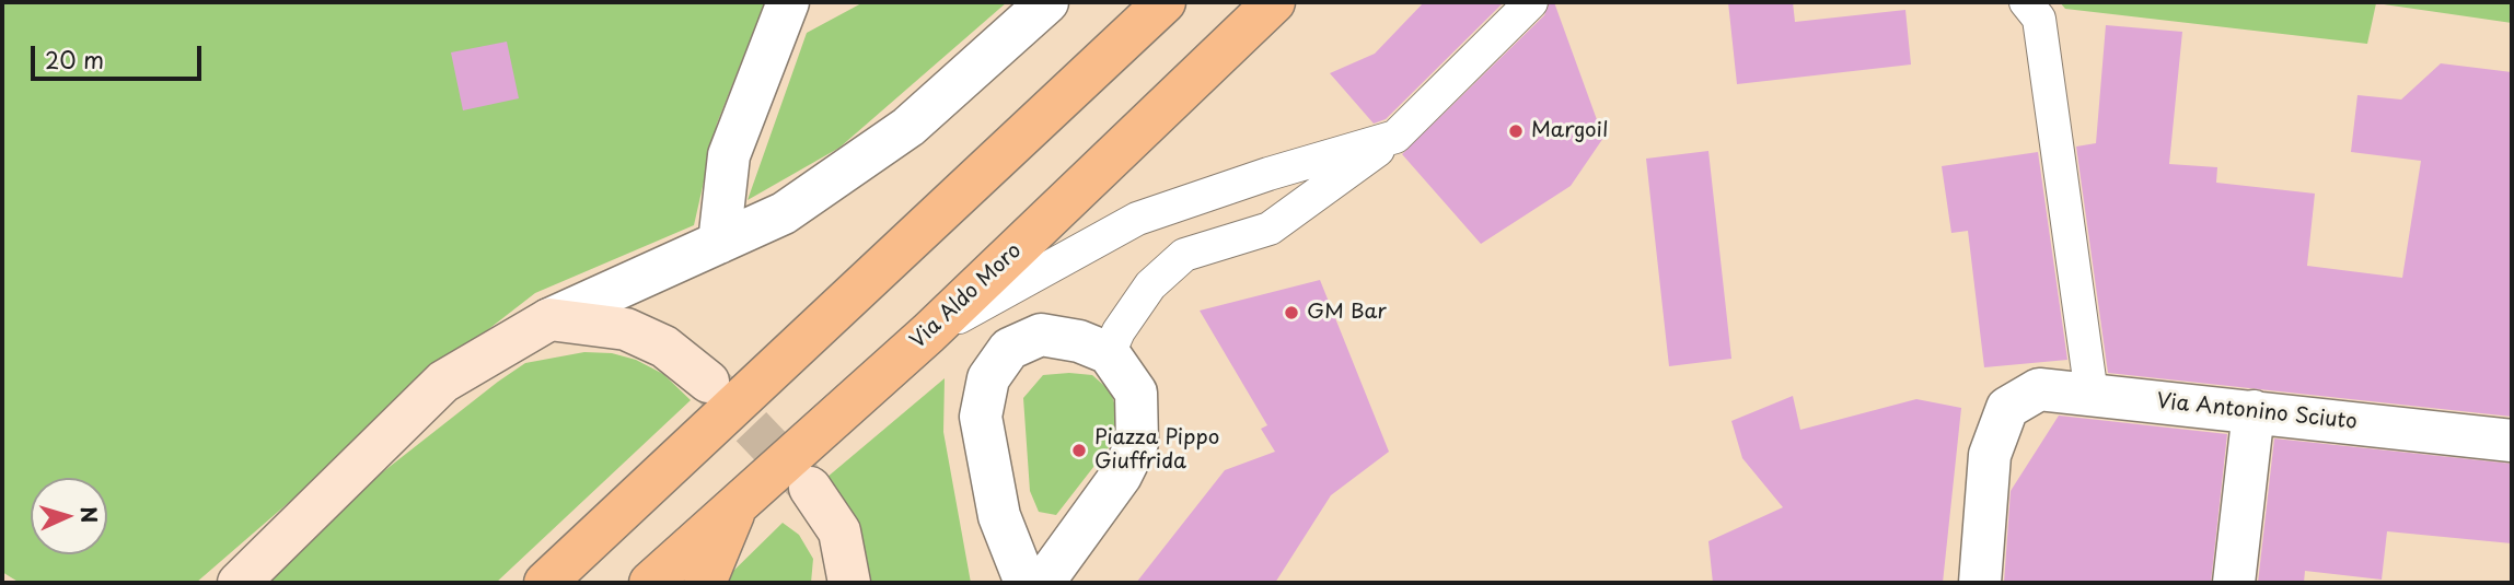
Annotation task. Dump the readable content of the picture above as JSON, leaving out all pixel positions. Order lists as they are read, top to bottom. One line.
{"streets":{"main road":["Via Aldo Moro"],"street":["Via Antonino Sciuto"]},"places":["Margoil","GM Bar","Piazza Pippo Giuffrida"],"scale_bar":"20 m","north":"right"}
